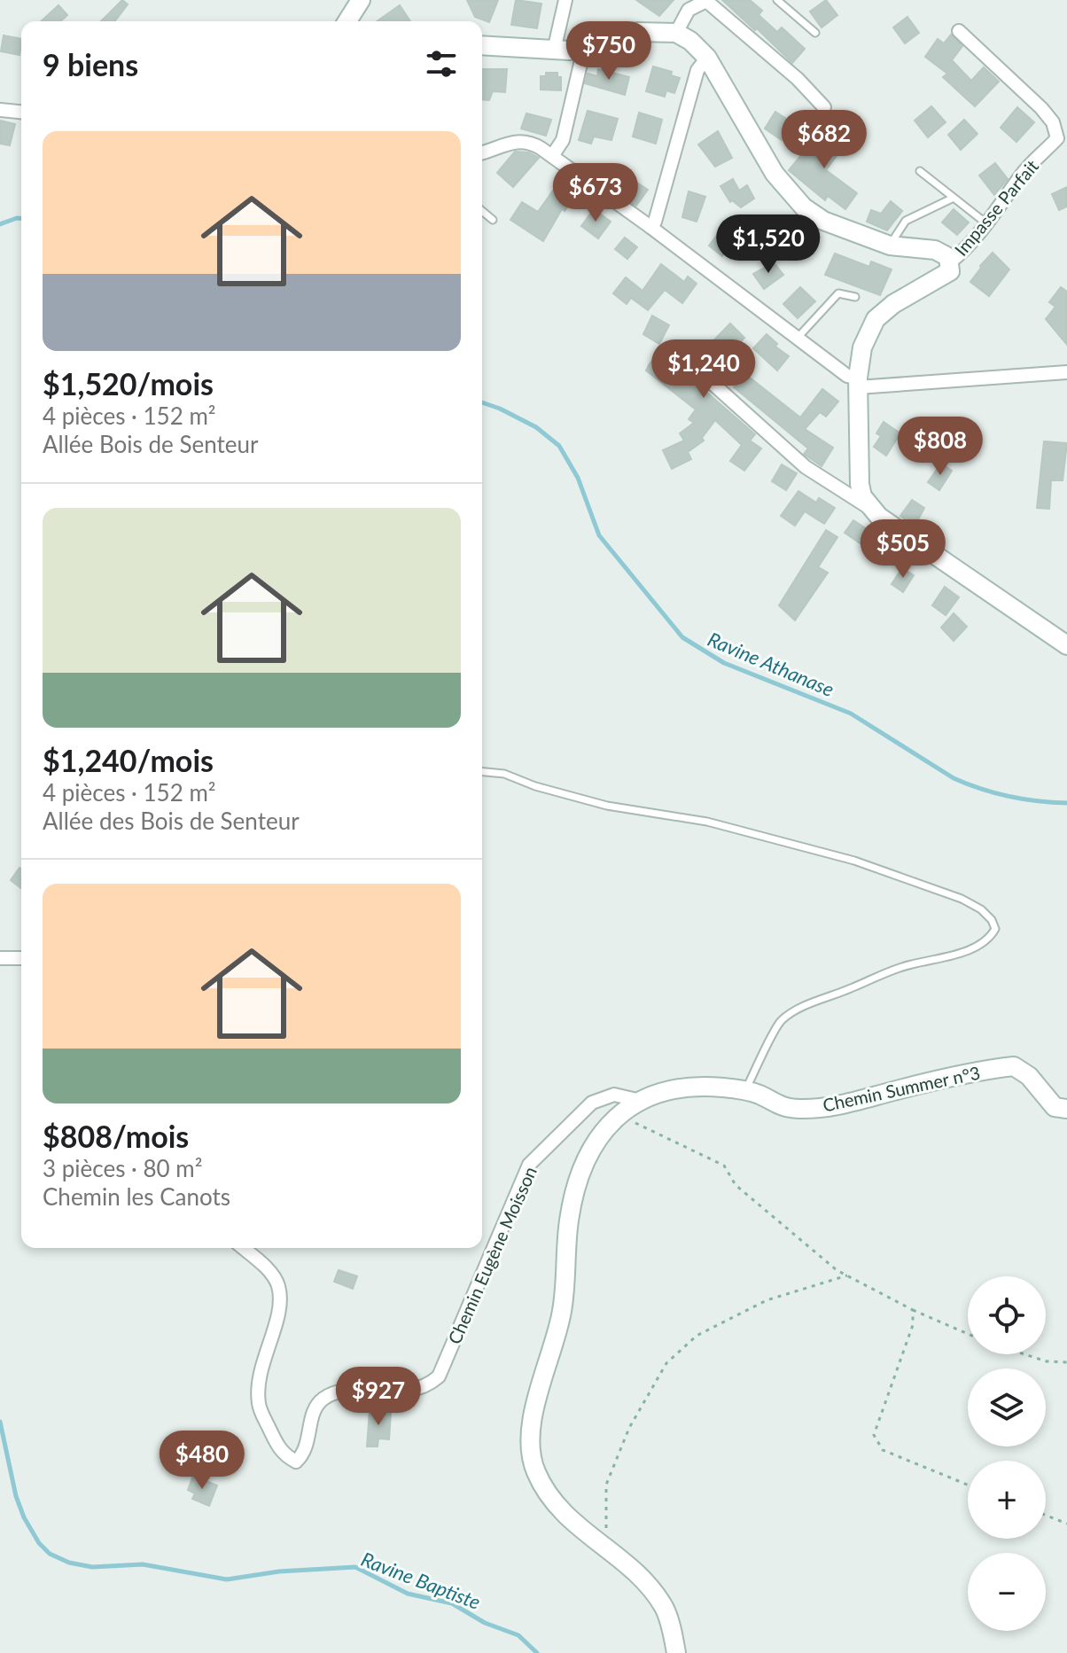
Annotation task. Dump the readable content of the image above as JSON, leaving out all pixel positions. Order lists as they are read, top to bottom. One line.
{"streets":{"street":["Impasse Parfait","Chemin Summer n°3","Chemin Eugène Moisson"]},"crossings":[["Chemin Summer n°3","Chemin Eugène Moisson"]],"water":["Ravine Athanase","Ravine Baptiste"],"page":{"price":["$750","$682","$673","$1,520","$1,240","$808","$505","$927","$480"],"heading":"9 biens","list":[{"name":"$1,520/mois","note":"4 pièces · 152 m² · Allée Bois de Senteur"},{"name":"$1,240/mois","note":"4 pièces · 152 m² · Allée des Bois de Senteur"},{"name":"$808/mois","note":"3 pièces · 80 m² · Chemin les Canots"}],"map_buttons":["+","−"]}}
